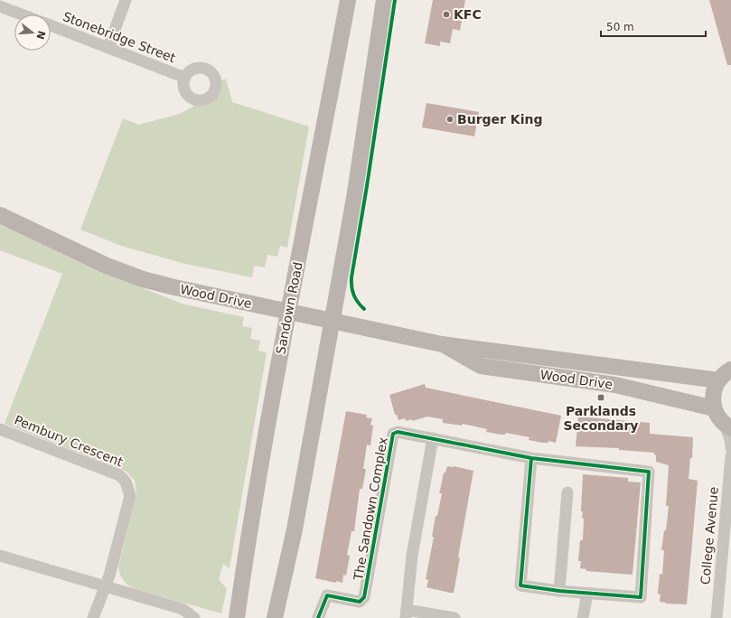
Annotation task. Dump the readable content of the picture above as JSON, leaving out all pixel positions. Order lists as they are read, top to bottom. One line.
{"streets":{"main road":["Wood Drive","Sandown Road"],"street":["Stonebridge Street","Pembury Crescent","The Sandown Complex","College Avenue"]},"crossings":[["Wood Drive","Sandown Road"]],"places":{"other":["KFC","Burger King"],"transit":["Parklands Secondary"]},"scale_bar":"50 m","north":"right"}
